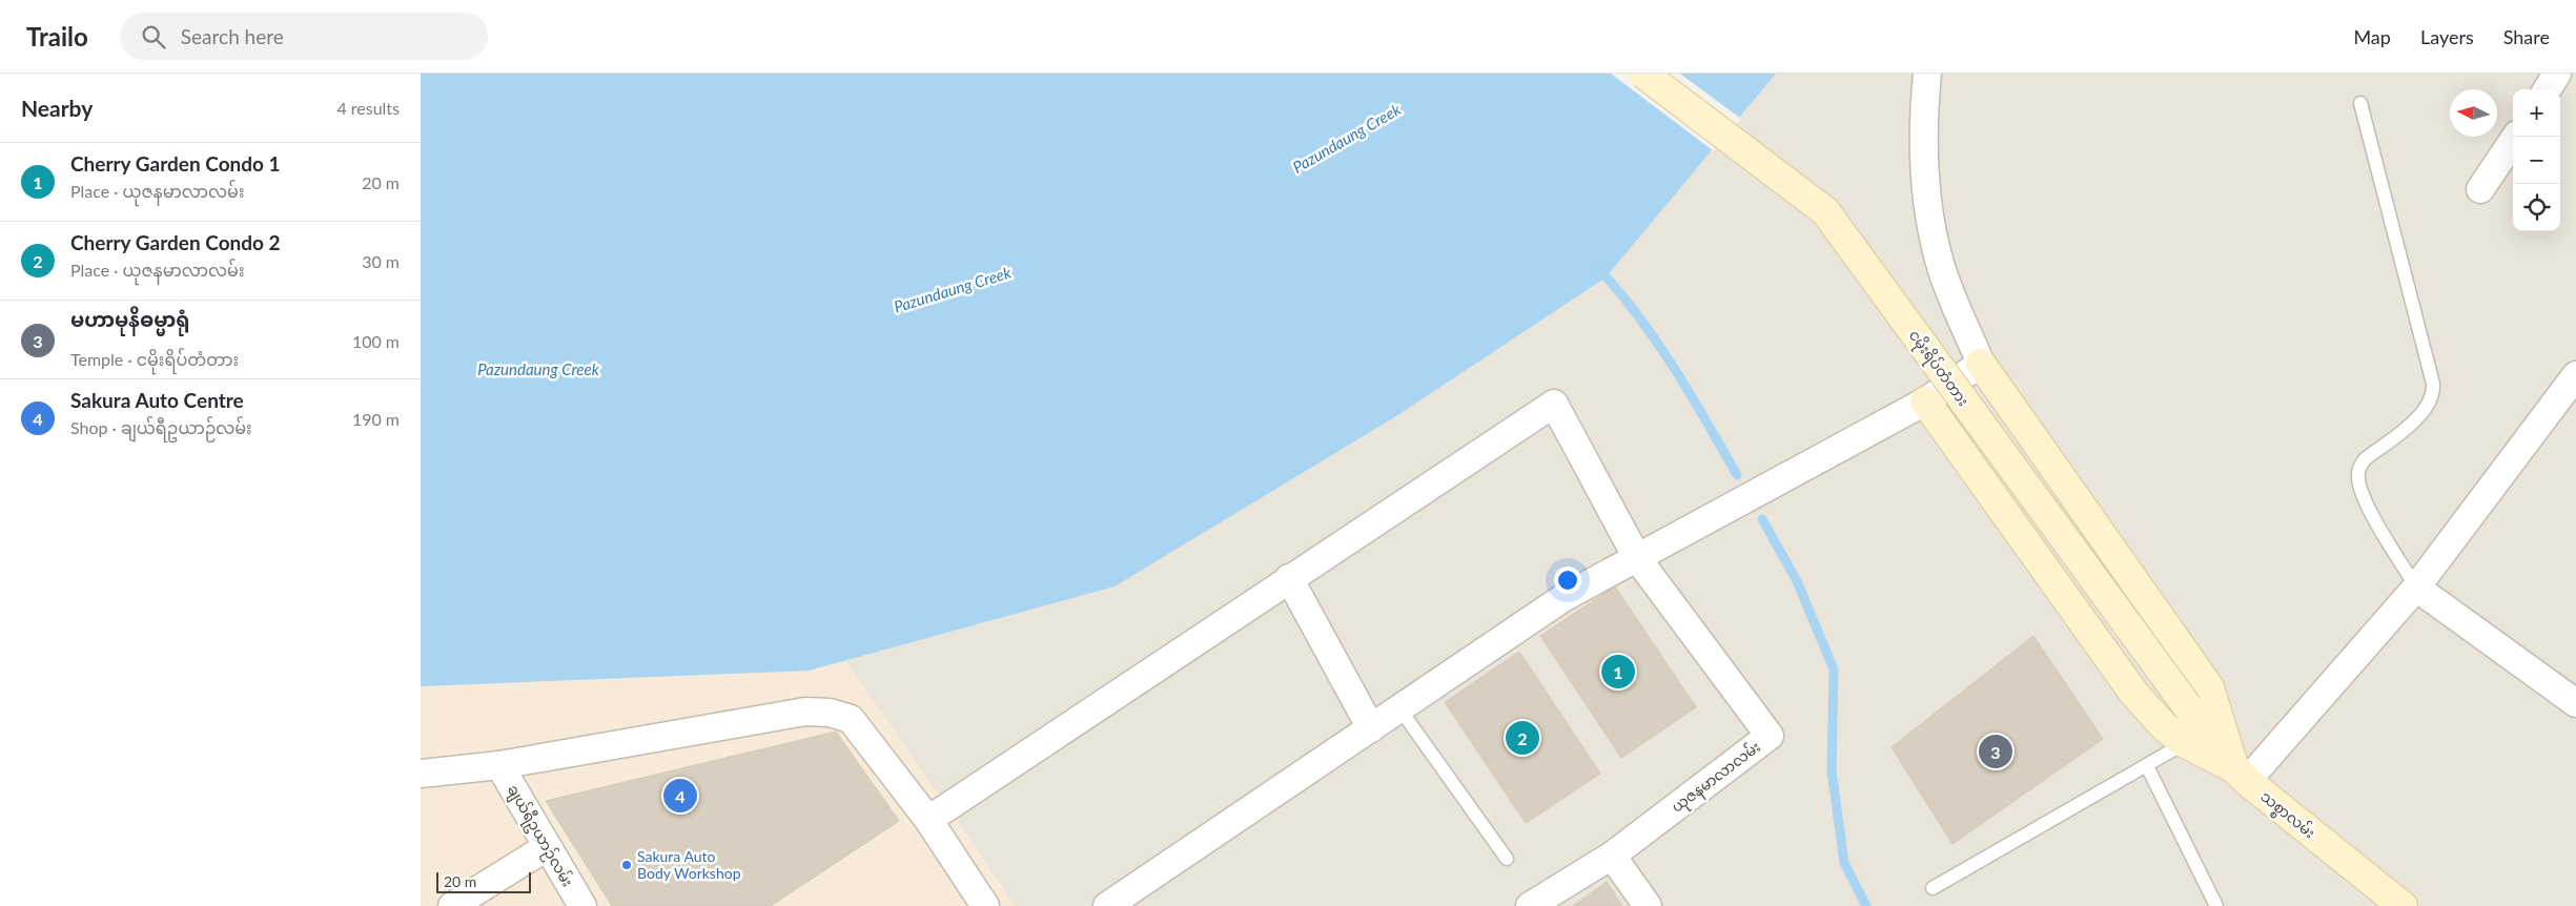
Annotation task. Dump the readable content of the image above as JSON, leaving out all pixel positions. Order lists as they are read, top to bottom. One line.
{"streets":{"main road":["ငမိုးရိပ်တံတား","သစ္စာလမ်း"],"street":["ယုဇနမာလာလမ်း","ချယ်ရီဥယာဉ်လမ်း"]},"crossings":[["ငမိုးရိပ်တံတား","သစ္စာလမ်း"]],"water":["Pazundaung Creek"],"places":["Sakura Auto Body Workshop"],"scale_bar":"20 m","north":"left","page":{"header":"Trailo","search":"Search here","nav":["Map","Layers","Share"],"heading":["Nearby","4 results"],"map_buttons":["+","−"],"list":[{"mark":"1","name":"Cherry Garden Condo 1","note":"Place · ယုဇနမာလာလမ်း","value":"20 m"},{"mark":"2","name":"Cherry Garden Condo 2","note":"Place · ယုဇနမာလာလမ်း","value":"30 m"},{"mark":"3","name":"မဟာမုနိဓမ္မာရုံ","note":"Temple · ငမိုးရိပ်တံတား","value":"100 m"},{"mark":"4","name":"Sakura Auto Centre","note":"Shop · ချယ်ရီဥယာဉ်လမ်း","value":"190 m"}],"pins":["1","2","3","4"],"scale":"20 m"}}
